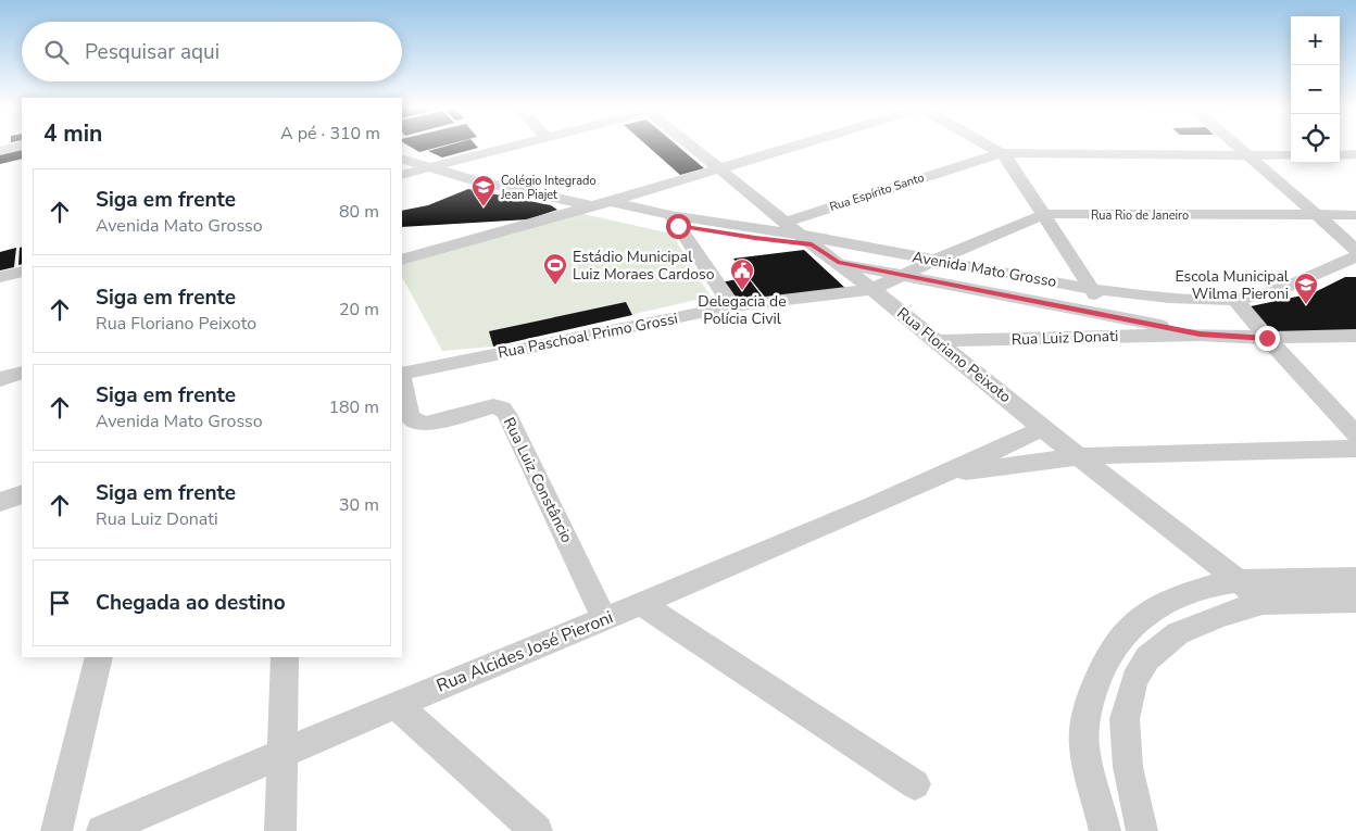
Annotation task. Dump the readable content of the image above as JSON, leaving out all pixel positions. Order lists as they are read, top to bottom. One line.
{"streets":{"street":["Rua Espírito Santo","Rua Rio de Janeiro","Avenida Mato Grosso","Rua Paschoal Primo Grossi","Rua Luiz Donati","Rua Floriano Peixoto","Rua Luiz Constâncio","Rua Alcides José Pieroni"]},"crossings":[["Rua Espírito Santo","Rua Floriano Peixoto"],["Rua Rio de Janeiro","Avenida Mato Grosso"],["Rua Rio de Janeiro","Rua Paschoal Primo Grossi"],["Avenida Mato Grosso","Rua Paschoal Primo Grossi"],["Avenida Mato Grosso","Rua Luiz Donati"],["Avenida Mato Grosso","Rua Floriano Peixoto"],["Rua Paschoal Primo Grossi","Rua Floriano Peixoto"],["Rua Luiz Donati","Rua Floriano Peixoto"],["Rua Floriano Peixoto","Rua Alcides José Pieroni"],["Rua Luiz Constâncio","Rua Alcides José Pieroni"]],"places":{"school or university":["Colégio Integrado Jean Piajet","Escola Municipal Wilma Pieroni"],"sports":["Estádio Municipal Luiz Moraes Cardoso"],"public building":["Delegacia de Polícia Civil"]},"page":{"map_buttons":["+","−"],"search":"Pesquisar aqui","heading":["4 min","A pé · 310 m"],"list":[["Siga em frente","Avenida Mato Grosso","80 m"],["Siga em frente","Rua Floriano Peixoto","20 m"],["Siga em frente","Avenida Mato Grosso","180 m"],["Siga em frente","Rua Luiz Donati","30 m"],"Chegada ao destino"]}}
